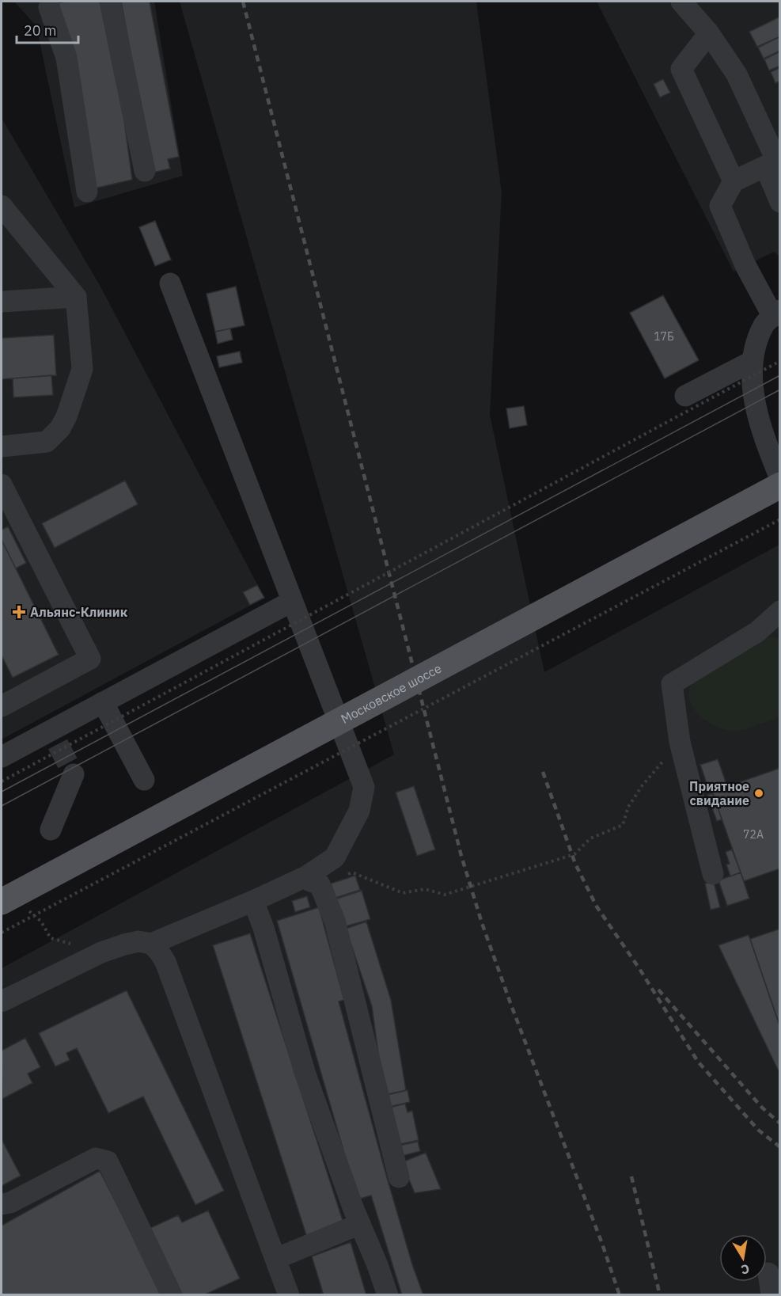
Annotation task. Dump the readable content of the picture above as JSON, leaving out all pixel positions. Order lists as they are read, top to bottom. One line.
{"streets":{"main road":["Московское шоссе"]},"places":{"health":["Альянс-Клиник"],"other":["Приятное свидание"]},"house_numbers":["17Б","72А"],"scale_bar":"20 m","north":"bottom"}
